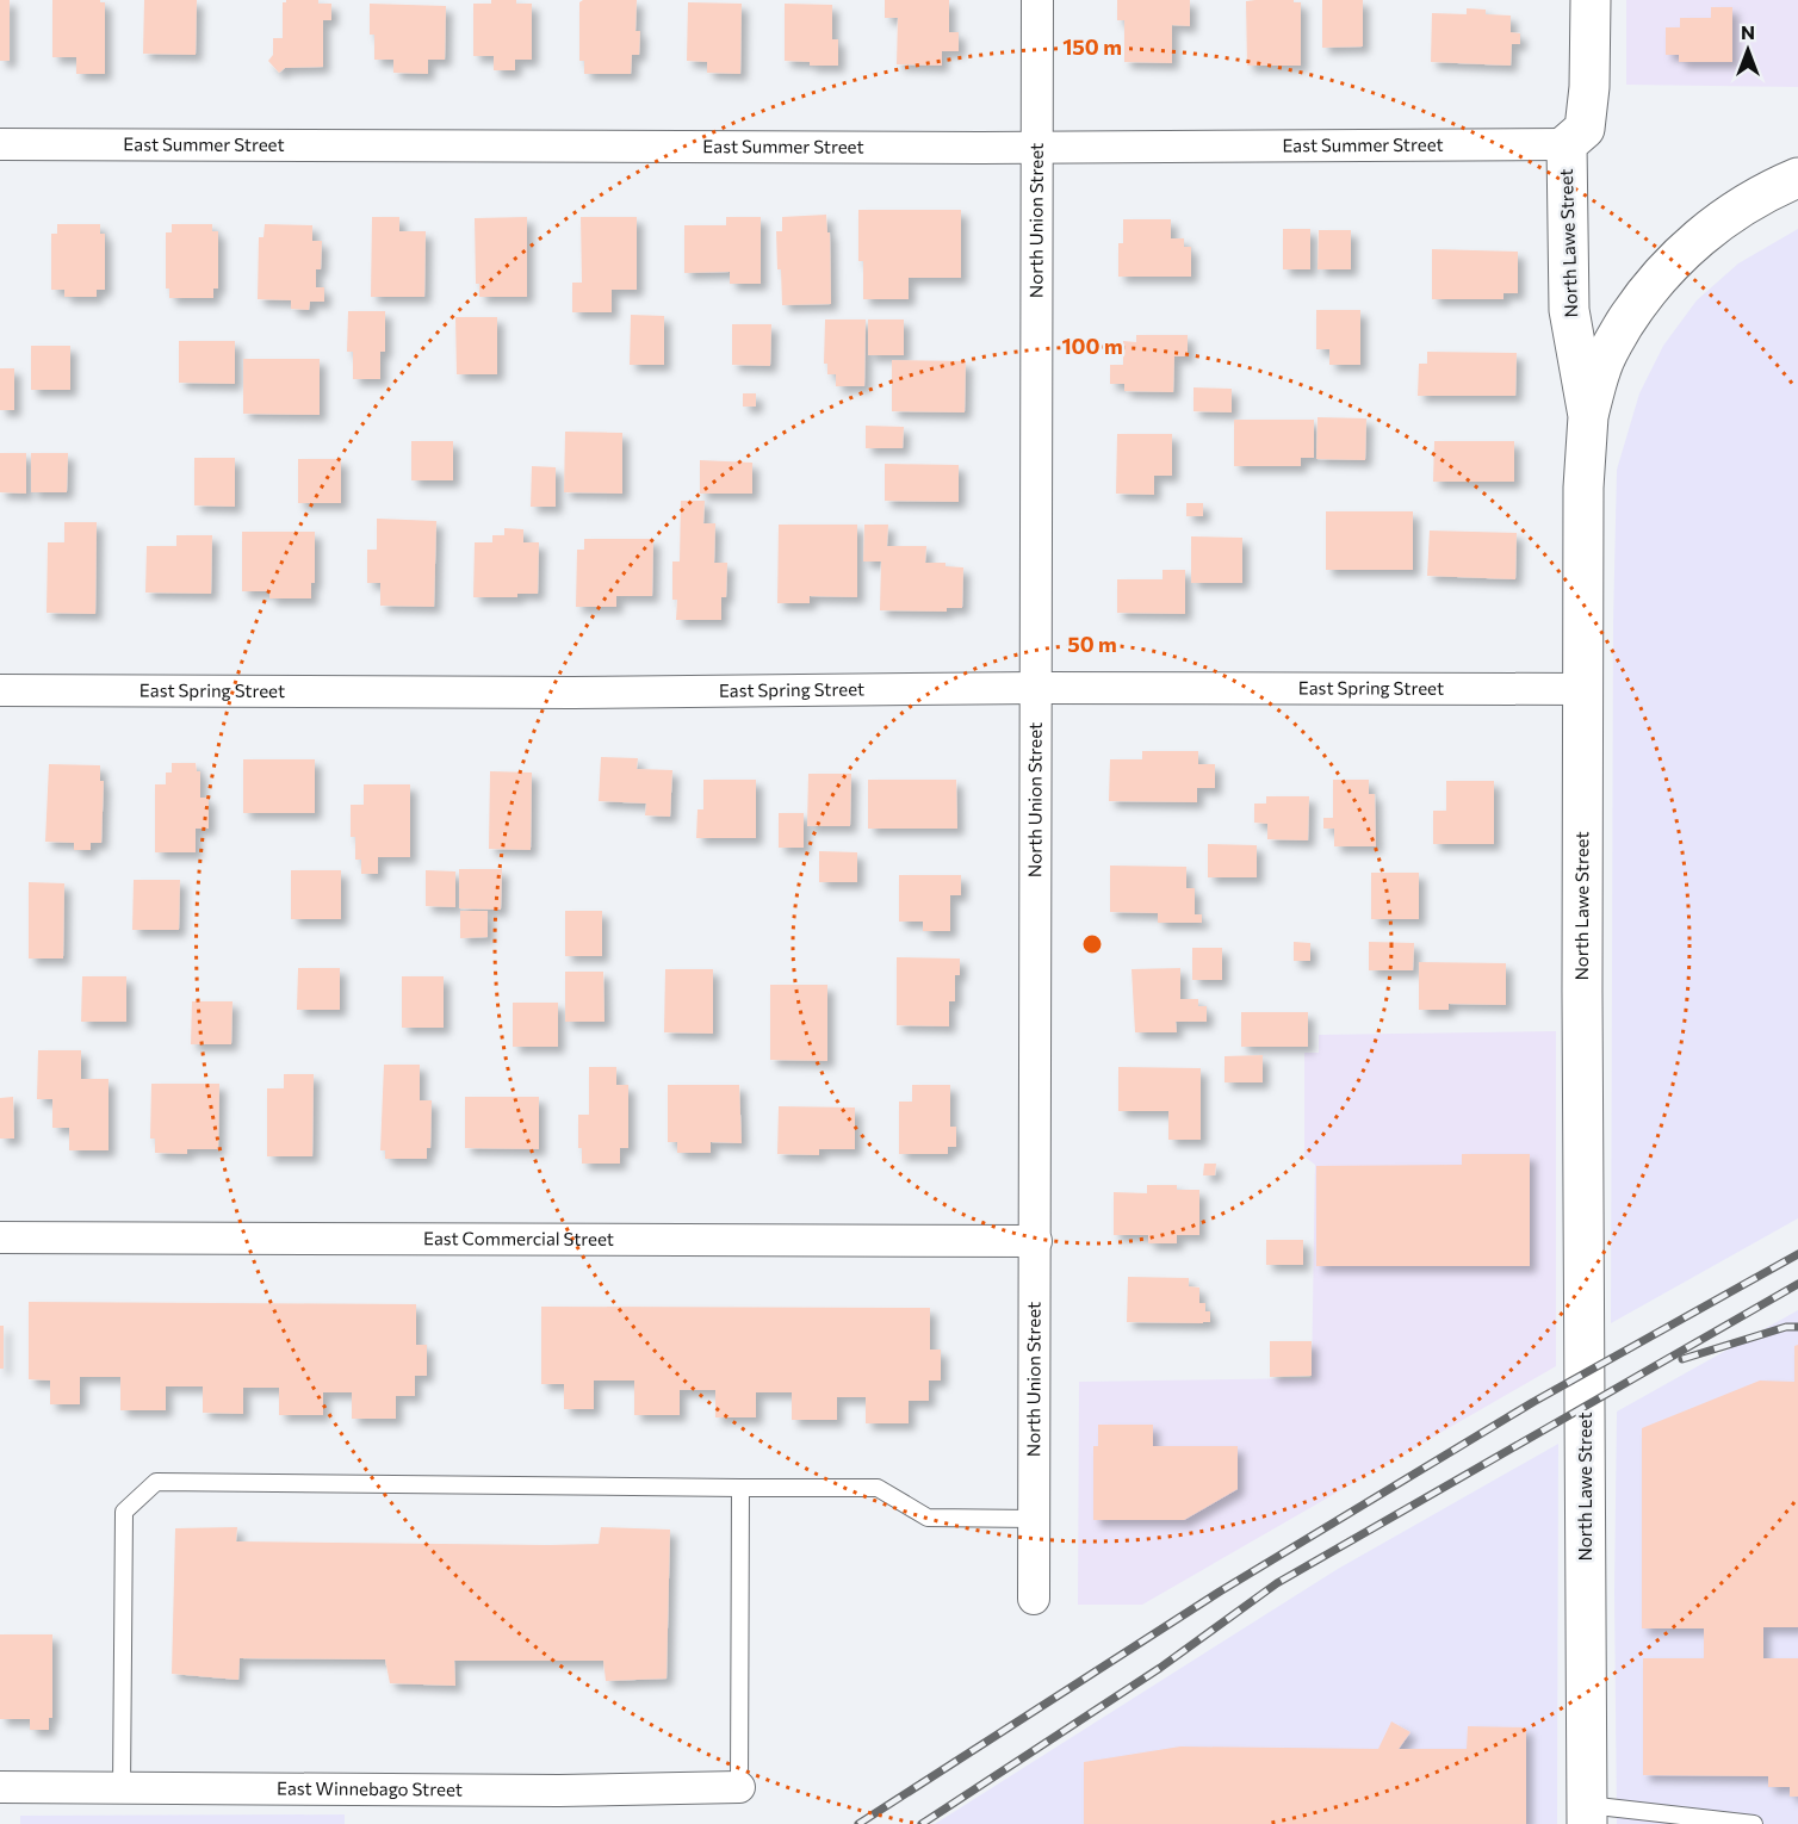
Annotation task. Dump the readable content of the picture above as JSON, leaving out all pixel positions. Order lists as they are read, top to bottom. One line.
{"streets":{"main road":["North Lawe Street"],"street":["East Summer Street","North Union Street","East Spring Street","East Commercial Street","East Winnebago Street"]},"crossings":[["East Summer Street","North Union Street"],["East Summer Street","North Lawe Street"],["North Union Street","East Spring Street"],["North Union Street","East Commercial Street"],["North Lawe Street","East Spring Street"]],"north":"top","rings":["150 m","100 m","50 m"]}
